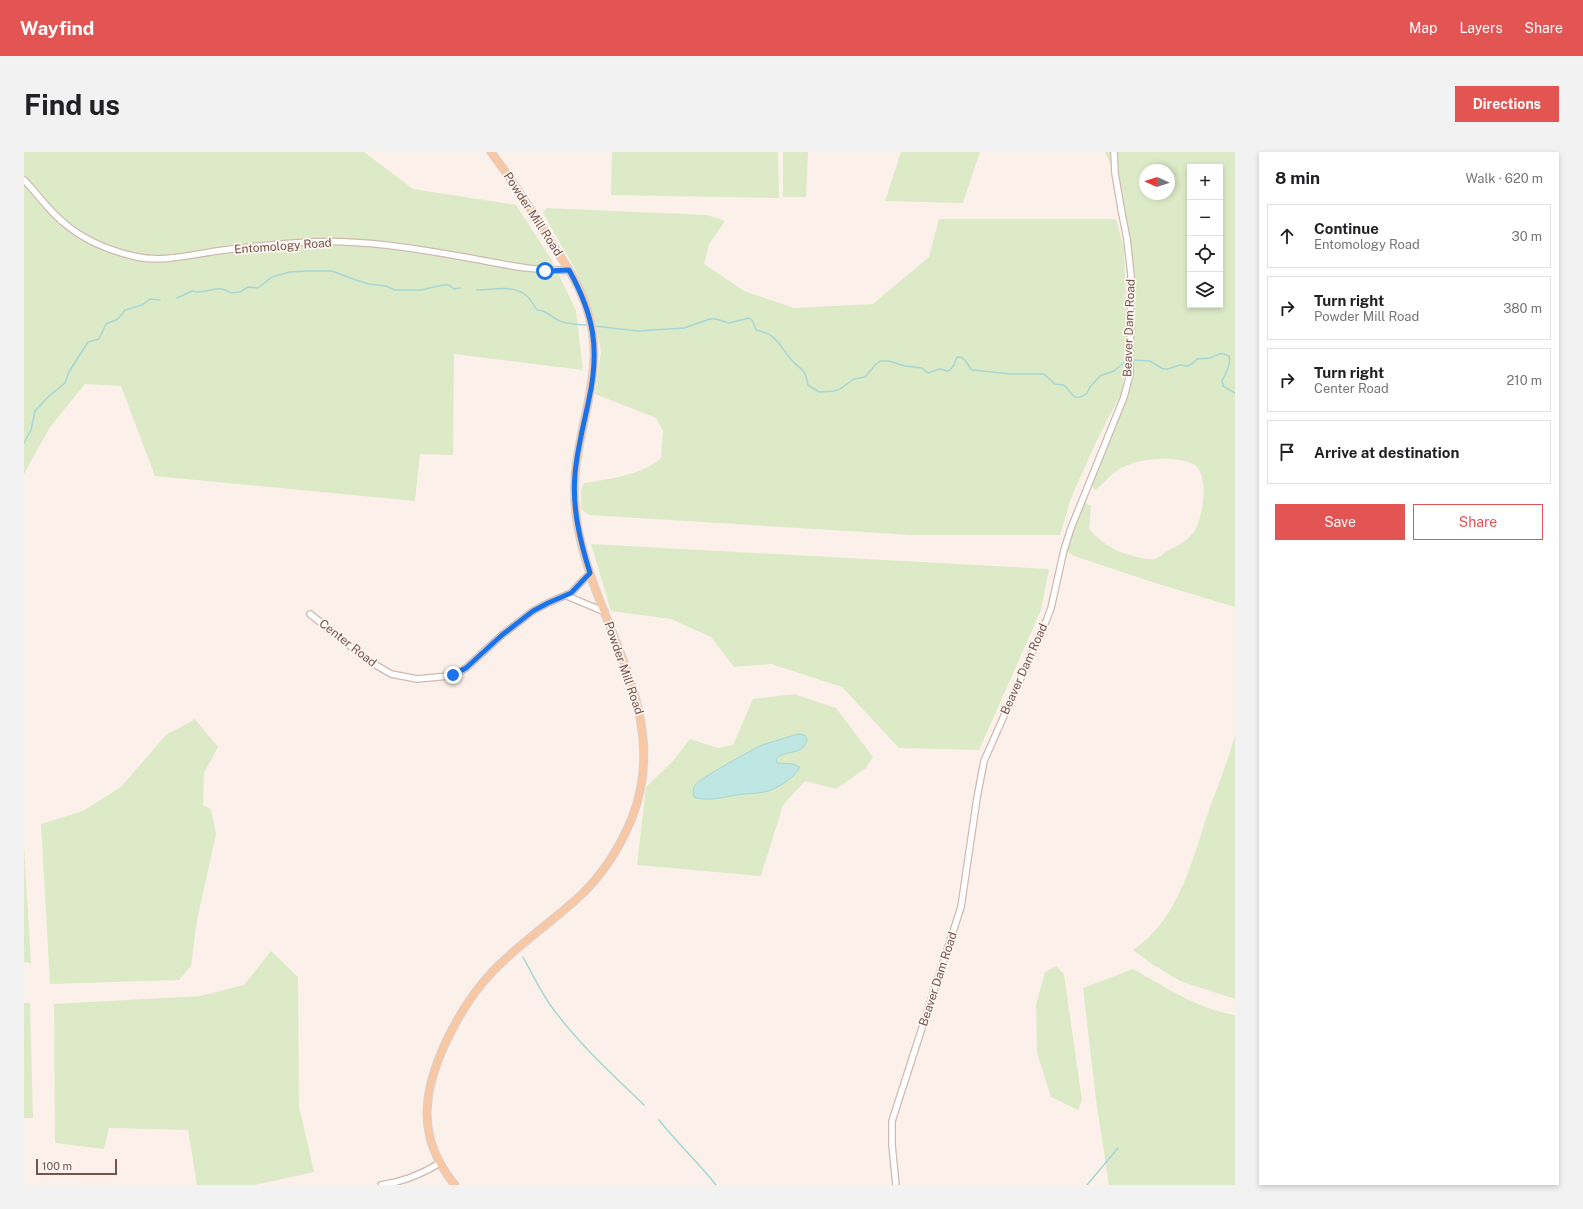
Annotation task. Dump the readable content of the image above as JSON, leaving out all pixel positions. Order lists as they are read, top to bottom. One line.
{"streets":{"main road":["Powder Mill Road"],"street":["Entomology Road","Beaver Dam Road","Center Road"]},"crossings":[["Powder Mill Road","Entomology Road"],["Powder Mill Road","Center Road"]],"scale_bar":"100 m","north":"left","page":{"header":"Wayfind","nav":["Map","Layers","Share"],"buttons":["Directions",["Save","Share"]],"title":"Find us","heading":["8 min","Walk · 620 m"],"map_buttons":["+","−"],"list":[["Continue","Entomology Road","30 m"],["Turn right","Powder Mill Road","380 m"],["Turn right","Center Road","210 m"],"Arrive at destination"],"scale":"100 m"}}
